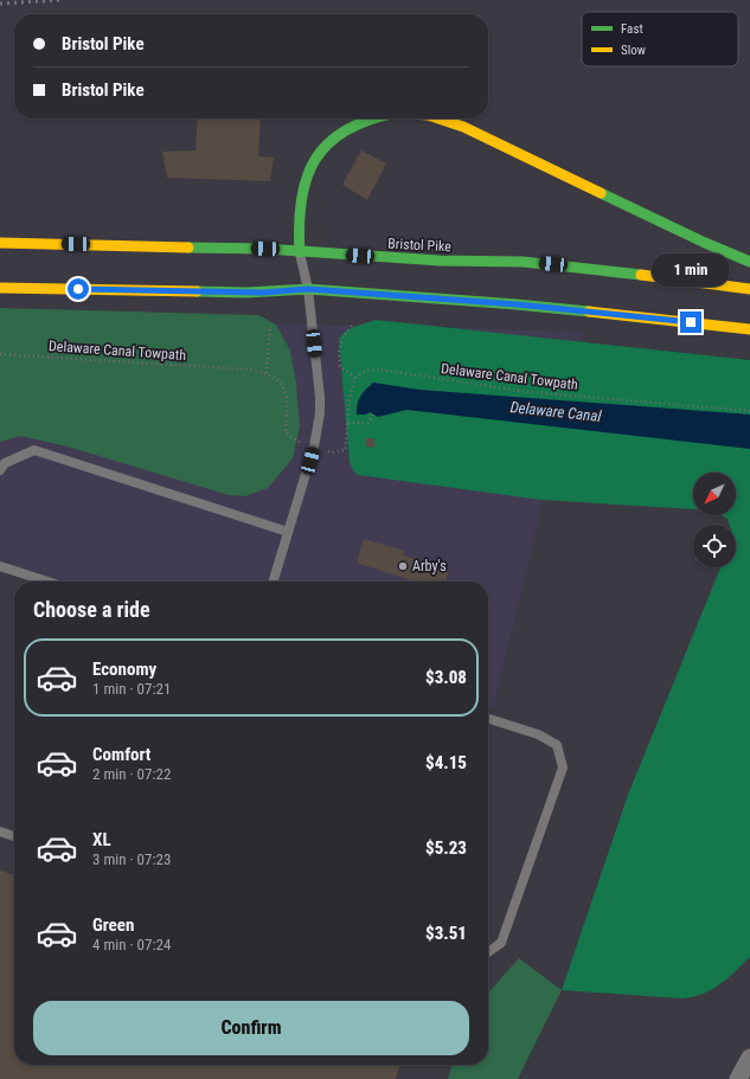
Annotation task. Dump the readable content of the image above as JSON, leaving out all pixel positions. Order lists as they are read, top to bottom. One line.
{"streets":{"highway":["Bristol Pike"],"path":["Delaware Canal Towpath"]},"water":["Delaware Canal"],"places":["Arby's"],"legend":["Fast","Slow"],"north":"bottom left","page":{"banner":["Bristol Pike","Bristol Pike"],"bubble":"1 min","heading":"Choose a ride","list":[{"name":"Economy","note":"1 min · 07:21","value":"$3.08"},{"name":"Comfort","note":"2 min · 07:22","value":"$4.15"},{"name":"XL","note":"3 min · 07:23","value":"$5.23"},{"name":"Green","note":"4 min · 07:24","value":"$3.51"}],"buttons":"Confirm"}}
